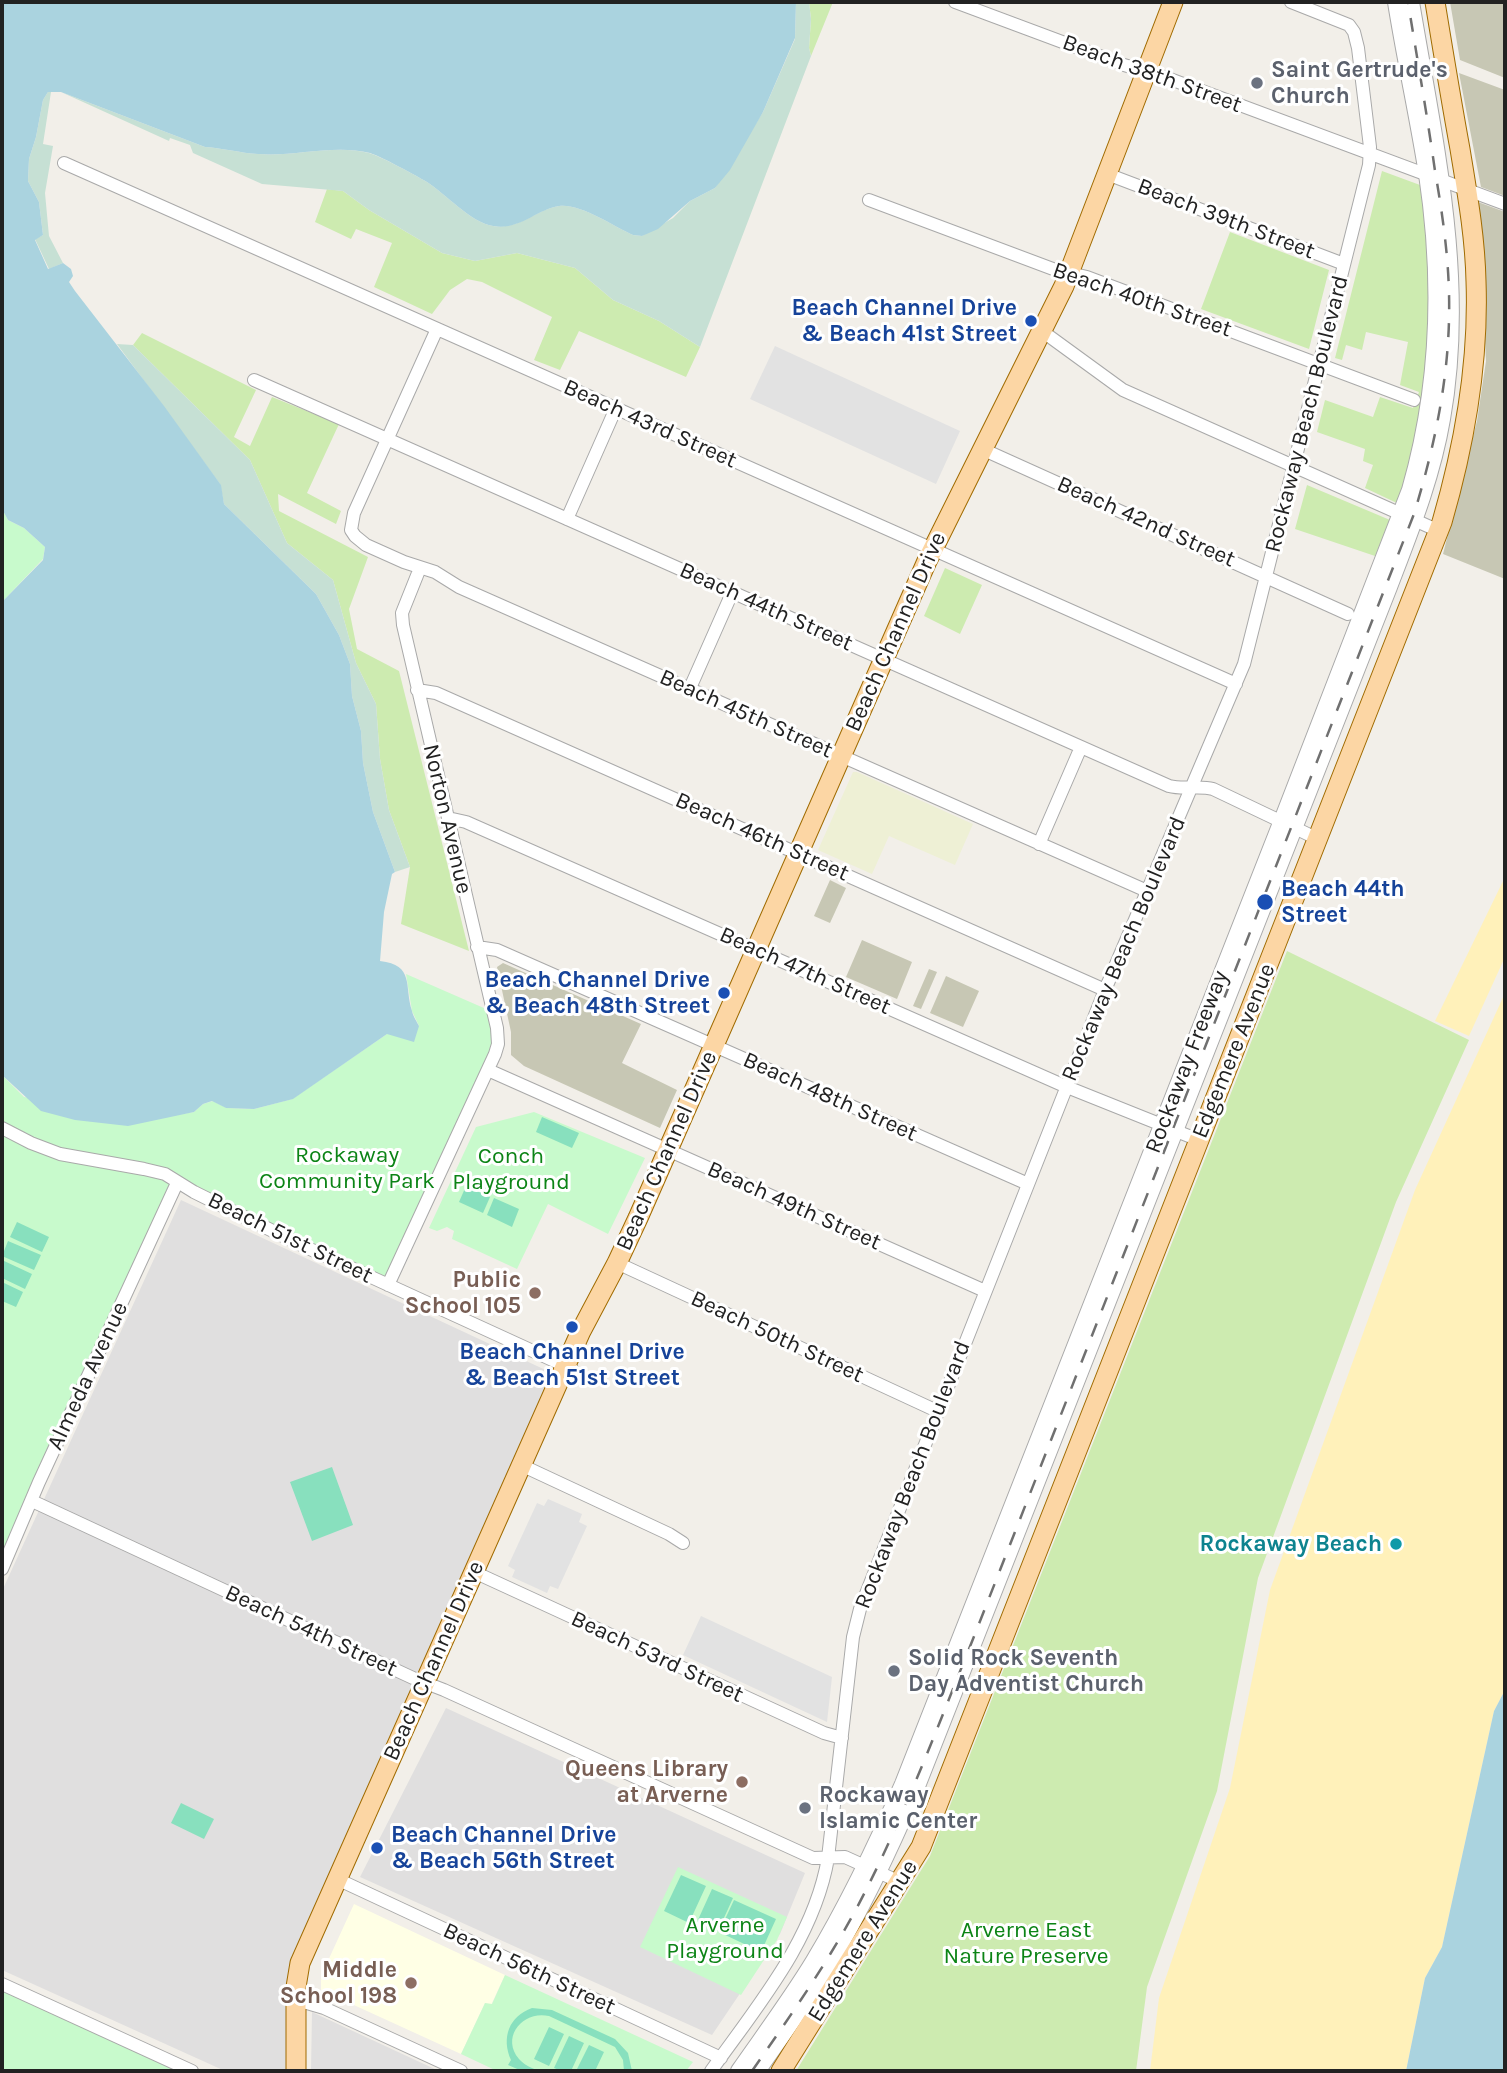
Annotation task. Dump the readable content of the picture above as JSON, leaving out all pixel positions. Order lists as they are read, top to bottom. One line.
{"streets":{"main road":["Beach Channel Drive","Edgemere Avenue"],"street":["Beach 38th Street","Beach 39th Street","Beach 40th Street","Rockaway Beach Boulevard","Beach 43rd Street","Beach 42nd Street","Beach 44th Street","Beach 45th Street","Norton Avenue","Beach 46th Street","Beach 47th Street","Rockaway Freeway","Beach 48th Street","Beach 49th Street","Beach 51st Street","Beach 50th Street","Almeda Avenue","Beach 54th Street","Beach 53rd Street","Beach 56th Street"]},"crossings":[["Beach 38th Street","Rockaway Beach Boulevard"],["Beach 38th Street","Beach Channel Drive"],["Beach 38th Street","Edgemere Avenue"],["Beach 38th Street","Rockaway Freeway"],["Beach 39th Street","Rockaway Beach Boulevard"],["Beach 39th Street","Beach Channel Drive"],["Beach 40th Street","Rockaway Beach Boulevard"],["Beach 40th Street","Beach Channel Drive"],["Rockaway Beach Boulevard","Beach 43rd Street"],["Rockaway Beach Boulevard","Beach 42nd Street"],["Rockaway Beach Boulevard","Beach 44th Street"],["Rockaway Beach Boulevard","Beach 45th Street"],["Rockaway Beach Boulevard","Beach 46th Street"],["Rockaway Beach Boulevard","Beach 47th Street"],["Rockaway Beach Boulevard","Beach 48th Street"],["Rockaway Beach Boulevard","Beach 49th Street"],["Rockaway Beach Boulevard","Beach 50th Street"],["Rockaway Beach Boulevard","Beach 54th Street"],["Rockaway Beach Boulevard","Beach 53rd Street"],["Rockaway Beach Boulevard","Beach 56th Street"],["Beach 43rd Street","Beach Channel Drive"],["Beach 42nd Street","Beach Channel Drive"],["Beach 44th Street","Beach Channel Drive"],["Beach 44th Street","Beach 45th Street"],["Beach 44th Street","Edgemere Avenue"],["Beach 44th Street","Rockaway Freeway"],["Beach Channel Drive","Beach 45th Street"],["Beach Channel Drive","Beach 46th Street"],["Beach Channel Drive","Beach 47th Street"],["Beach Channel Drive","Beach 48th Street"],["Beach Channel Drive","Beach 49th Street"],["Beach Channel Drive","Beach 51st Street"],["Beach Channel Drive","Beach 50th Street"],["Beach Channel Drive","Beach 54th Street"],["Beach Channel Drive","Beach 53rd Street"],["Beach Channel Drive","Beach 56th Street"],["Beach 45th Street","Norton Avenue"],["Norton Avenue","Beach 46th Street"],["Norton Avenue","Beach 47th Street"],["Norton Avenue","Beach 48th Street"],["Norton Avenue","Beach 49th Street"],["Norton Avenue","Beach 51st Street"],["Beach 47th Street","Edgemere Avenue"],["Beach 47th Street","Rockaway Freeway"],["Edgemere Avenue","Beach 54th Street"],["Rockaway Freeway","Beach 54th Street"],["Beach 51st Street","Almeda Avenue"],["Almeda Avenue","Beach 54th Street"]],"parks":["Rockaway Community Park","Conch Playground","Arverne Playground","Arverne East Nature Preserve"],"places":["Saint Gertrude's Church","Beach Channel Drive & Beach 41st Street","Beach 44th Street","Beach Channel Drive & Beach 48th Street","Public School 105","Beach Channel Drive & Beach 51st Street","Rockaway Beach","Solid Rock Seventh Day Adventist Church","Queens Library at Arverne","Rockaway Islamic Center","Beach Channel Drive & Beach 56th Street","Middle School 198"]}
